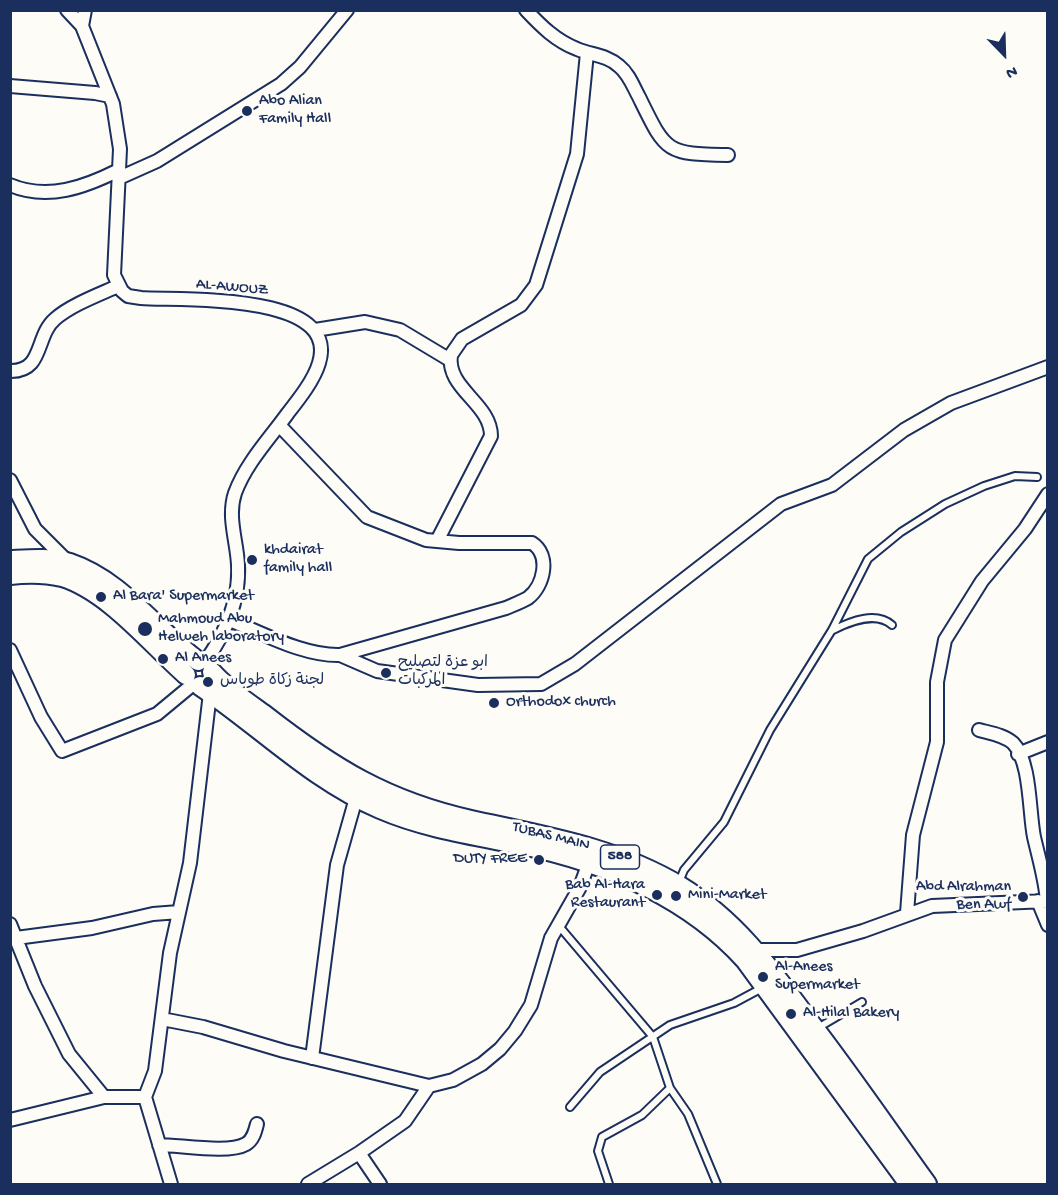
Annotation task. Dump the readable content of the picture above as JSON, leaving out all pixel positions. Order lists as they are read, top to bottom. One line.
{"streets":{"main road":["TUBAS MAIN","588"],"street":["AL-AWOUZ"]},"places":["Abo Alian Family Hall","khdairat family hall","Al Bara' Supermarket","Mahmoud Abu Helweh laboratory","Al Anees","ابو عزة لتصليح المركبات","لجنة زكاة طوباس","Orthodox church","DUTY FREE","Bab Al-Hara Restaurant","Mini-Market","Abd Alrahman Ben Awf","Al-Anees Supermarket","Al-Hilal Bakery"],"north":"bottom right"}
